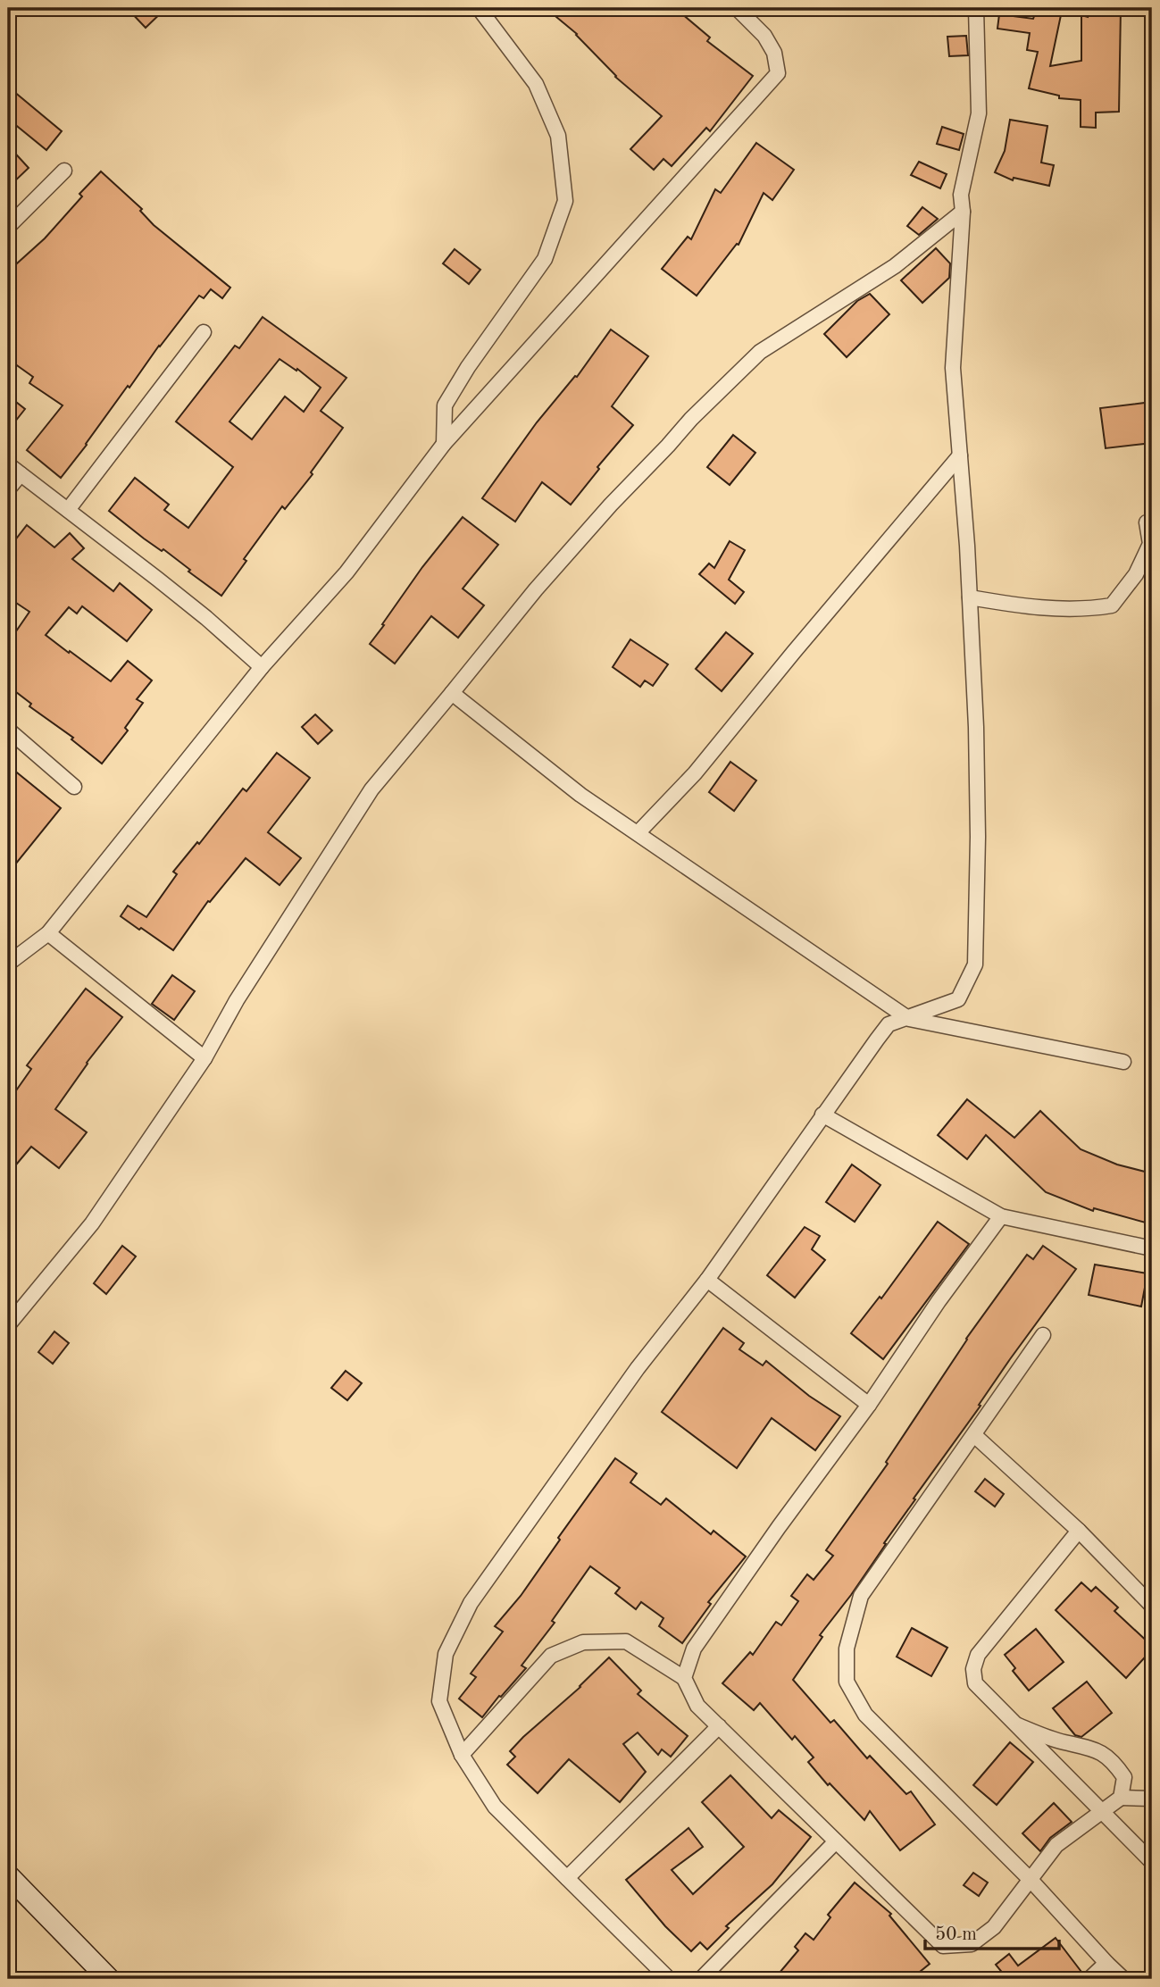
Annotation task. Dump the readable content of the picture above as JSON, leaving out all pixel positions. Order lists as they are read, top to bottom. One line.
{"scale_bar":"50 m"}
